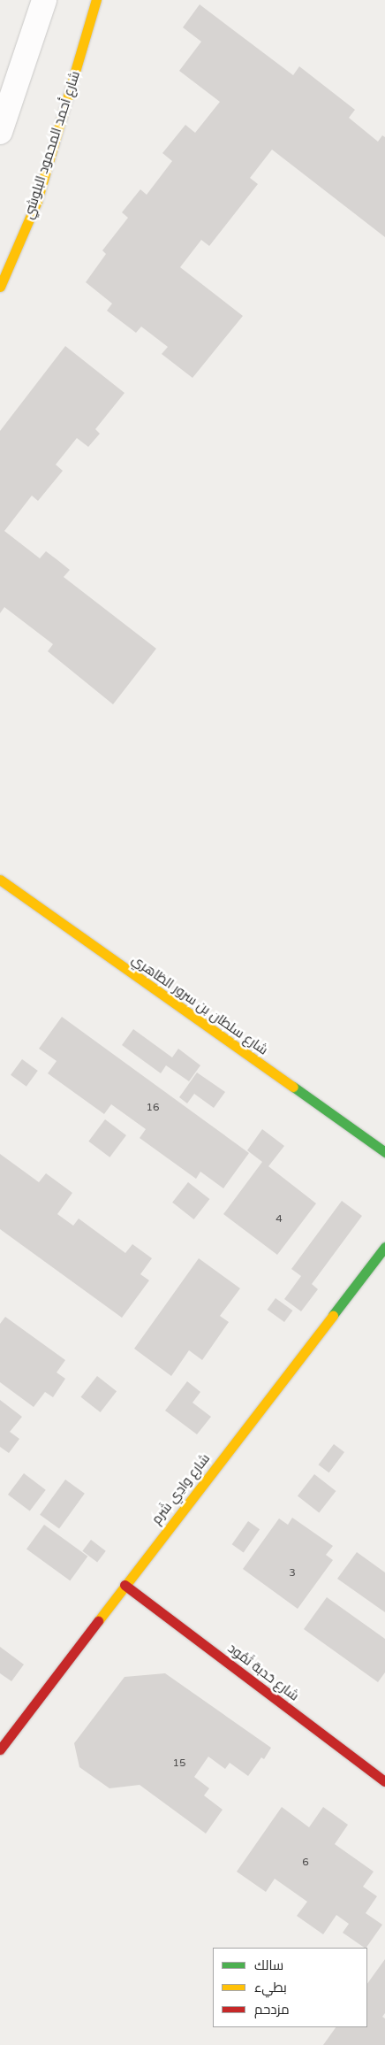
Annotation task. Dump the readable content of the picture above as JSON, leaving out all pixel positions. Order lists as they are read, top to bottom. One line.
{"streets":{"street":["شارع أحمد المحمود البلوشي","شارع سلطان بن سرور الظاهري","شارع وادِي شَرم","شارع حَدبة ثَمُود"]},"crossings":[["شارع وادِي شَرم","شارع حَدبة ثَمُود"]],"house_numbers":["16","4","3","15","6"],"legend":["سالك","بطيء","مزدحم"]}
